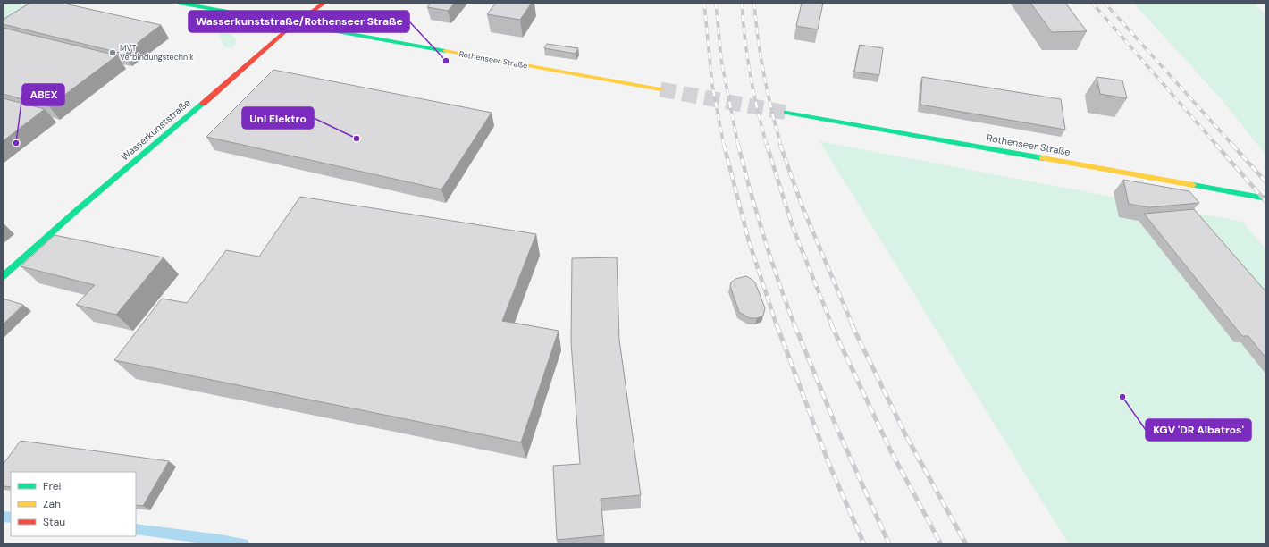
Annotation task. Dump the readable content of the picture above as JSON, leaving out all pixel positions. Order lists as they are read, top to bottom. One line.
{"streets":{"street":["Rothenseer Straße","Wasserkunststraße"]},"crossings":[["Rothenseer Straße","Wasserkunststraße"]],"places":["MVT Verbindungstechnik","Wasserkunststraße/Rothenseer Straße","Uni Elektro","ABEX","KGV 'DR Albatros'"],"legend":["Frei","Zäh","Stau"]}
